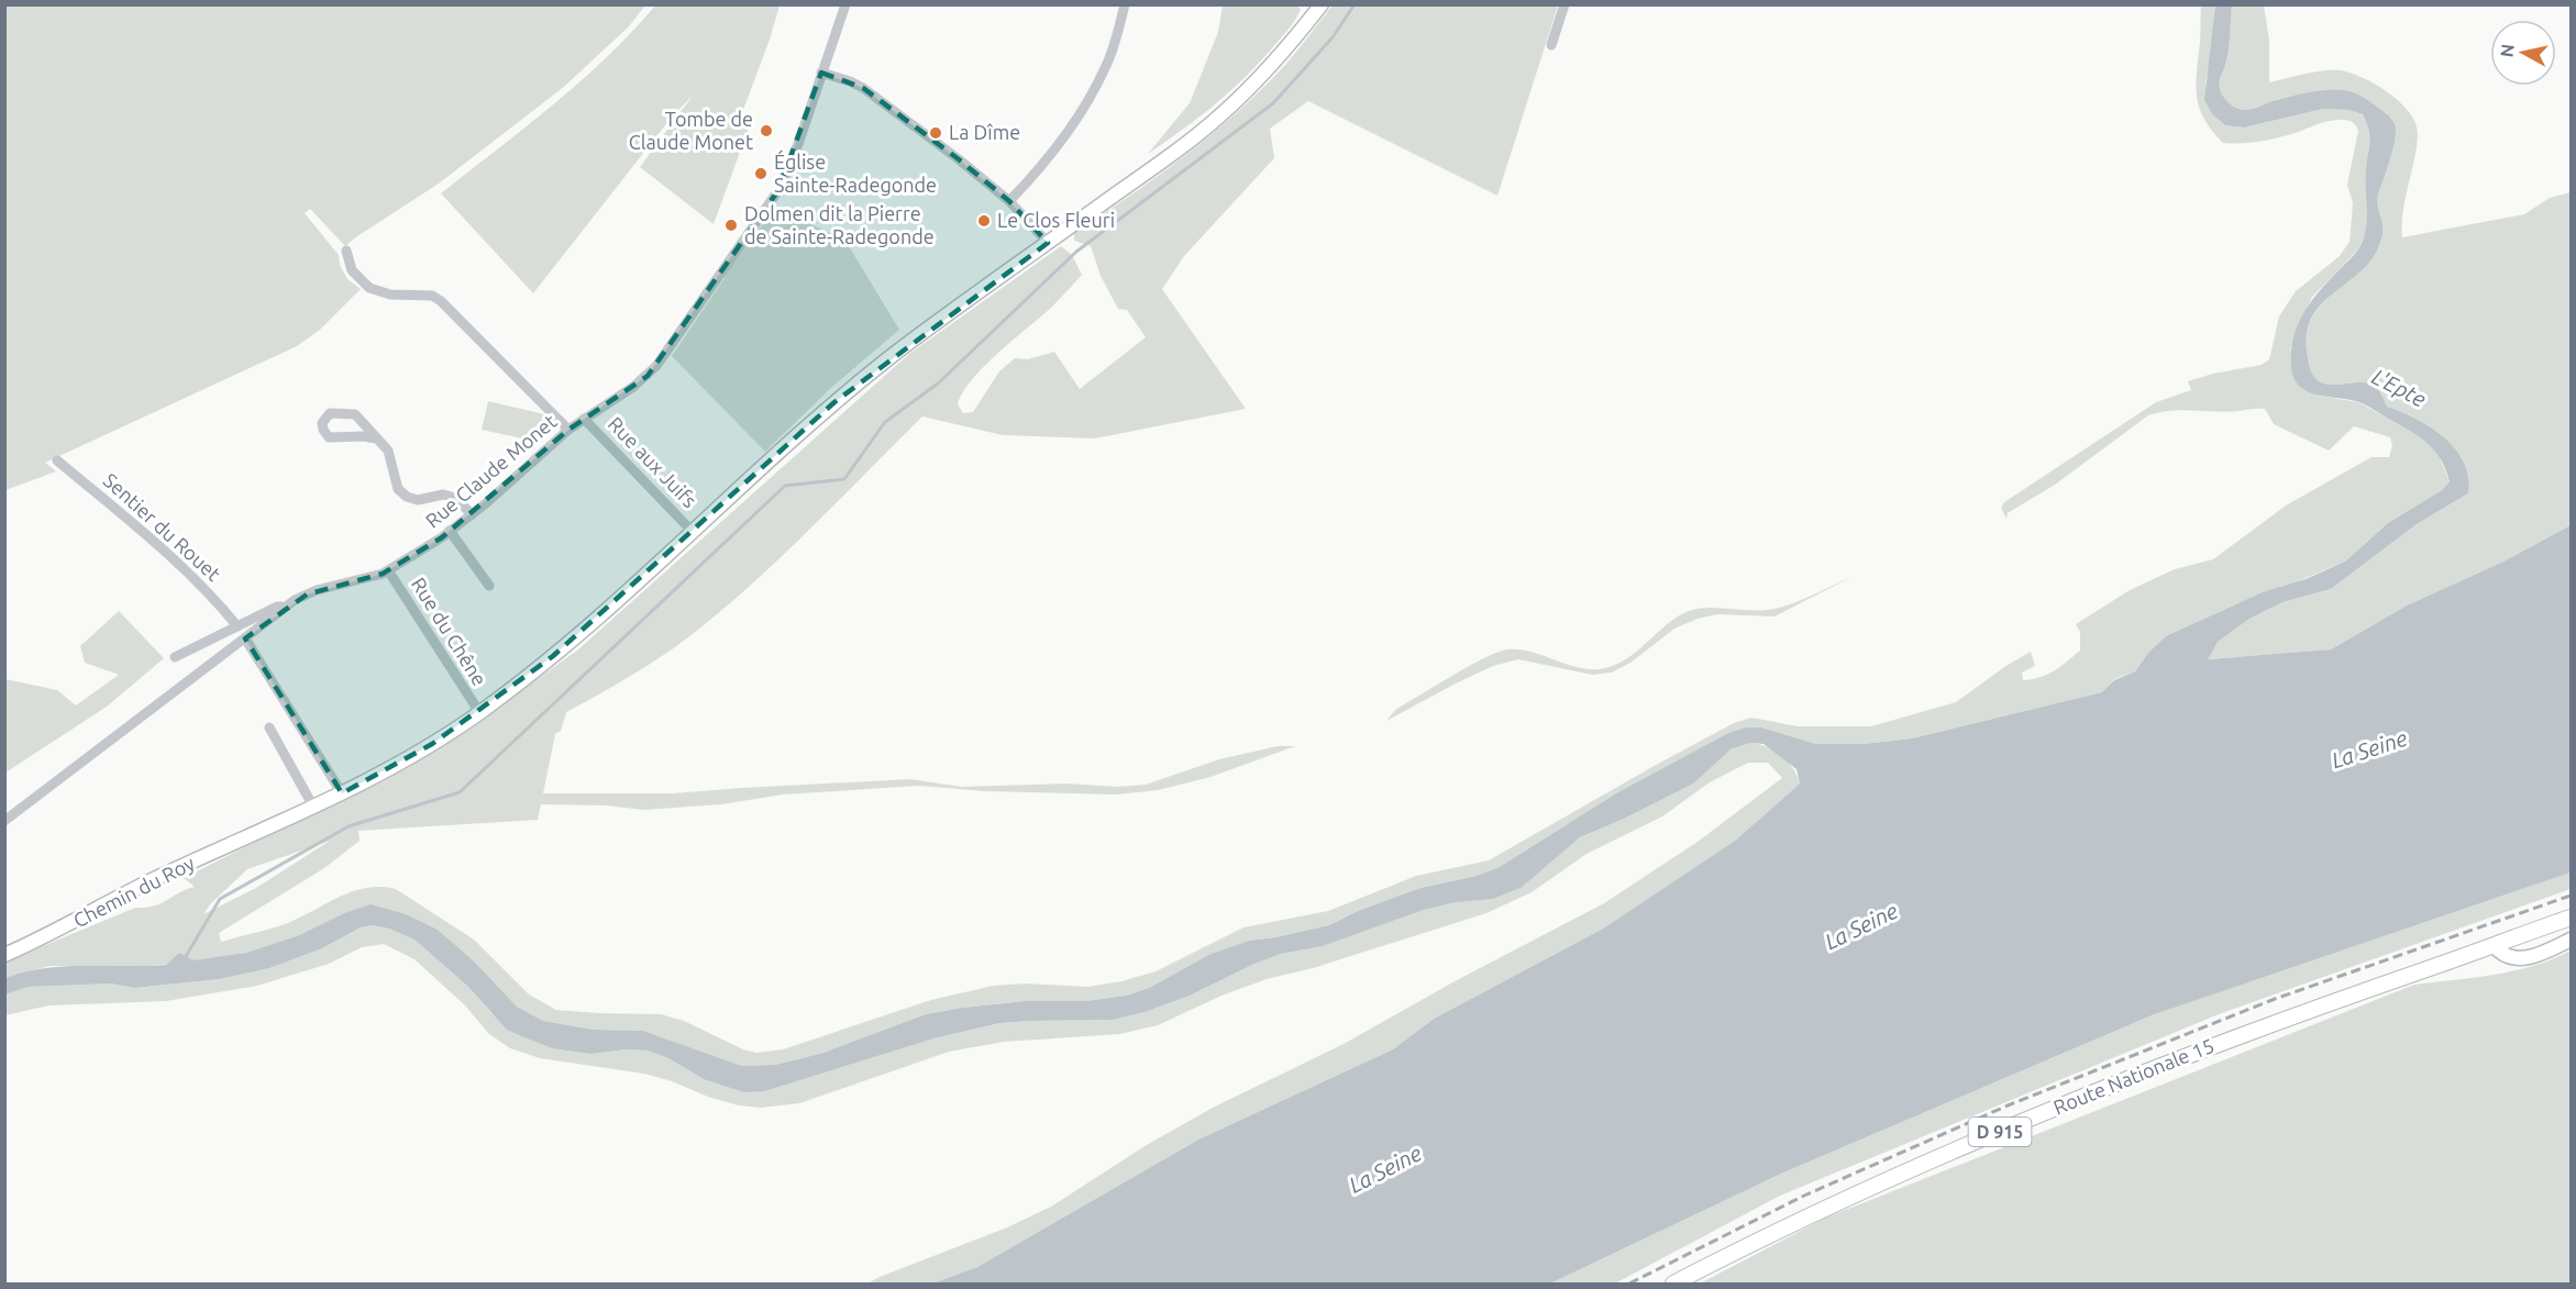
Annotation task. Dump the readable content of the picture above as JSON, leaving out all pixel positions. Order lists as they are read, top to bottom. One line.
{"streets":{"main road":["Chemin du Roy","Route Nationale 15","D 915"],"street":["Rue aux Juifs","Rue Claude Monet","Sentier du Rouet","Rue du Chêne"]},"crossings":[["Rue aux Juifs","Rue Claude Monet"],["Rue aux Juifs","Chemin du Roy"],["Rue Claude Monet","Rue du Chêne"],["Rue du Chêne","Chemin du Roy"]],"water":["L'Epte","La Seine"],"places":["Tombe de Claude Monet","La Dîme","Église Sainte-Radegonde","Le Clos Fleuri","Dolmen dit la Pierre de Sainte-Radegonde"],"north":"left"}
